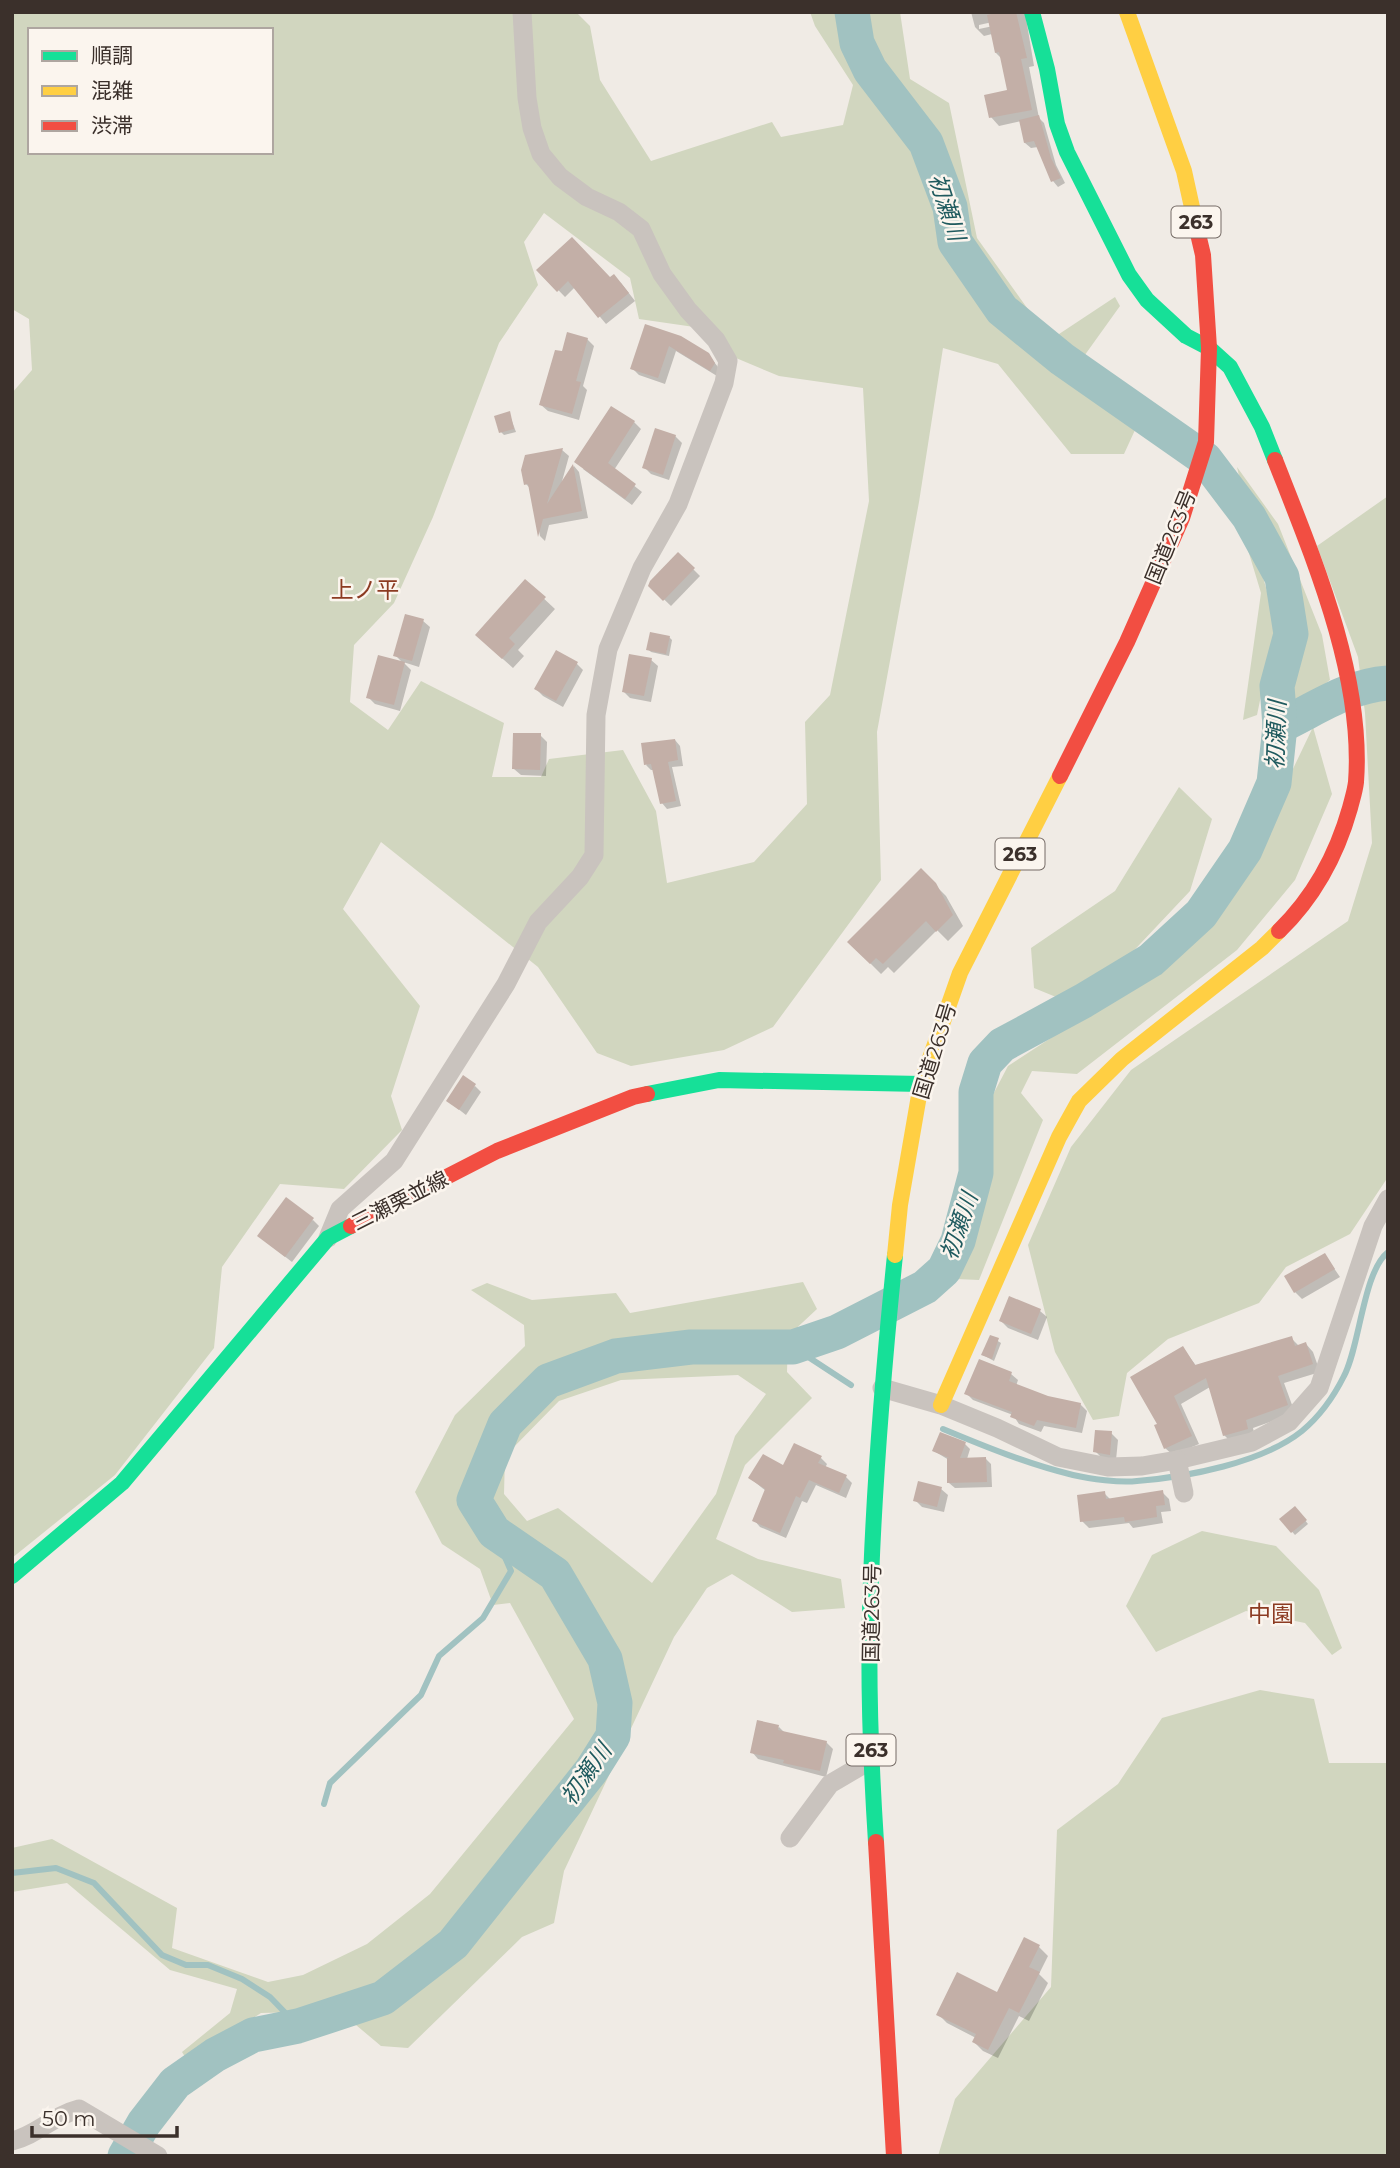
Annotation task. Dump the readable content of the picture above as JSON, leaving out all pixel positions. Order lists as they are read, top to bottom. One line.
{"streets":{"main road":["263","国道263号","三瀬栗並線"]},"crossings":[["国道263号","三瀬栗並線"]],"districts":["上ノ平","中園"],"water":["初瀬川"],"legend":["順調","混雑","渋滞"],"scale_bar":"50 m"}
